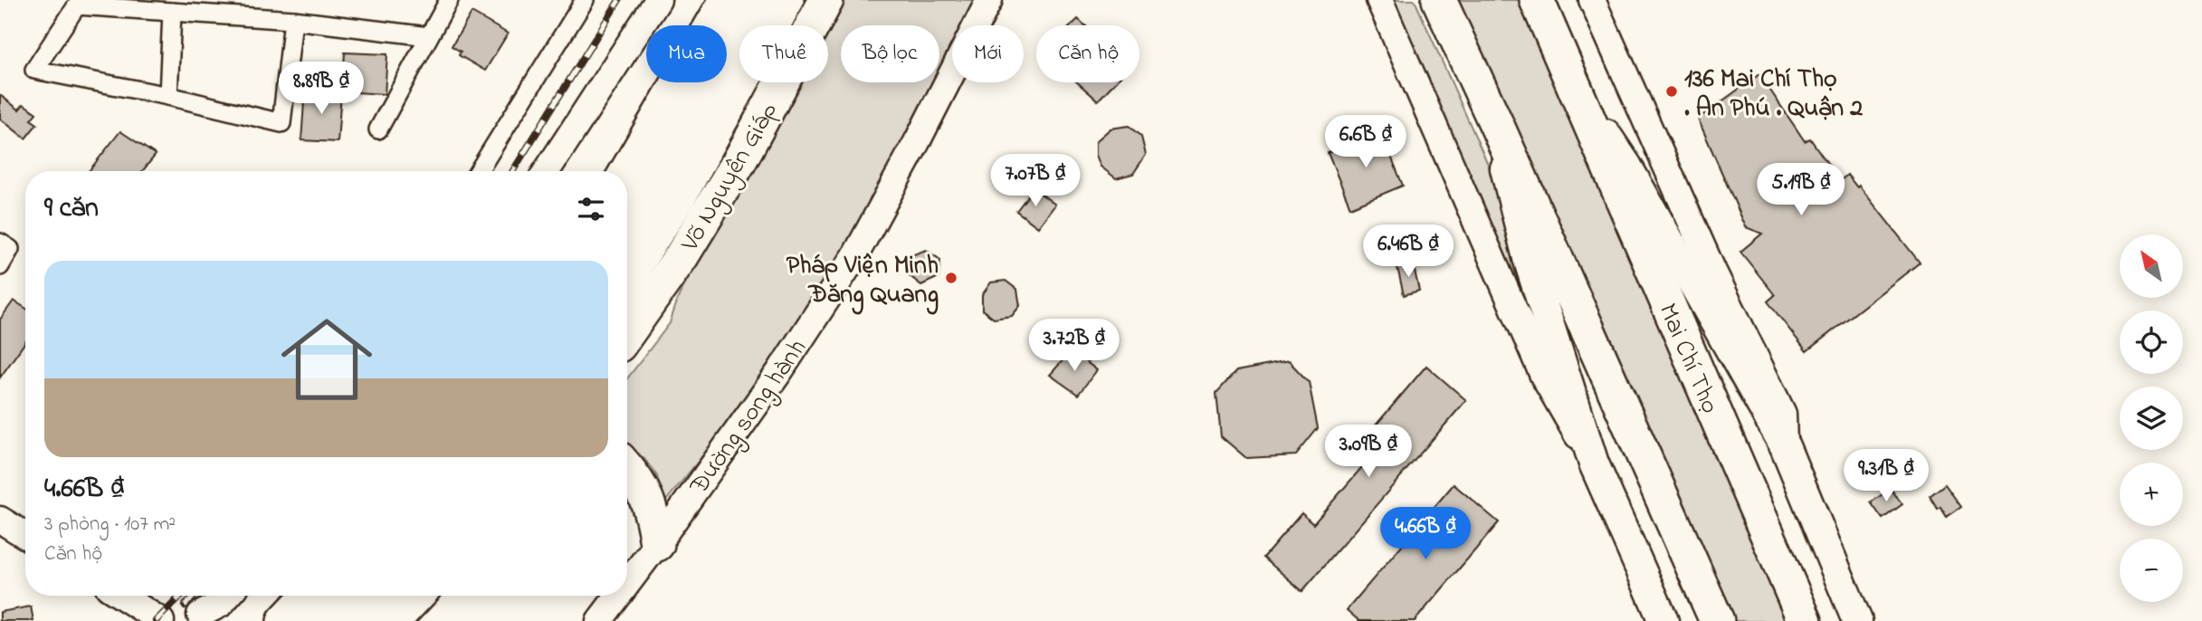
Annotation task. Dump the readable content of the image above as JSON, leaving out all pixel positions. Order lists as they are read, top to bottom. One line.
{"streets":{"highway":["Võ Nguyên Giáp","Mai Chí Thọ"],"main road":["Đường song hành"]},"places":["136 Mai Chí Thọ . An Phú . Quận 2","Pháp Viện Minh Đăng Quang"],"north":"top left","page":{"chip":["Mua","Thuê","Bộ lọc","Mới","Căn hộ"],"price":["8.89B ₫","6.6B ₫","7.07B ₫","5.19B ₫","6.46B ₫","3.72B ₫","3.09B ₫","9.31B ₫","4.66B ₫"],"heading":"9 căn","map_buttons":["+","−"],"list":[{"name":"4.66B ₫","note":"3 phòng · 107 m² · Căn hộ"}]}}
